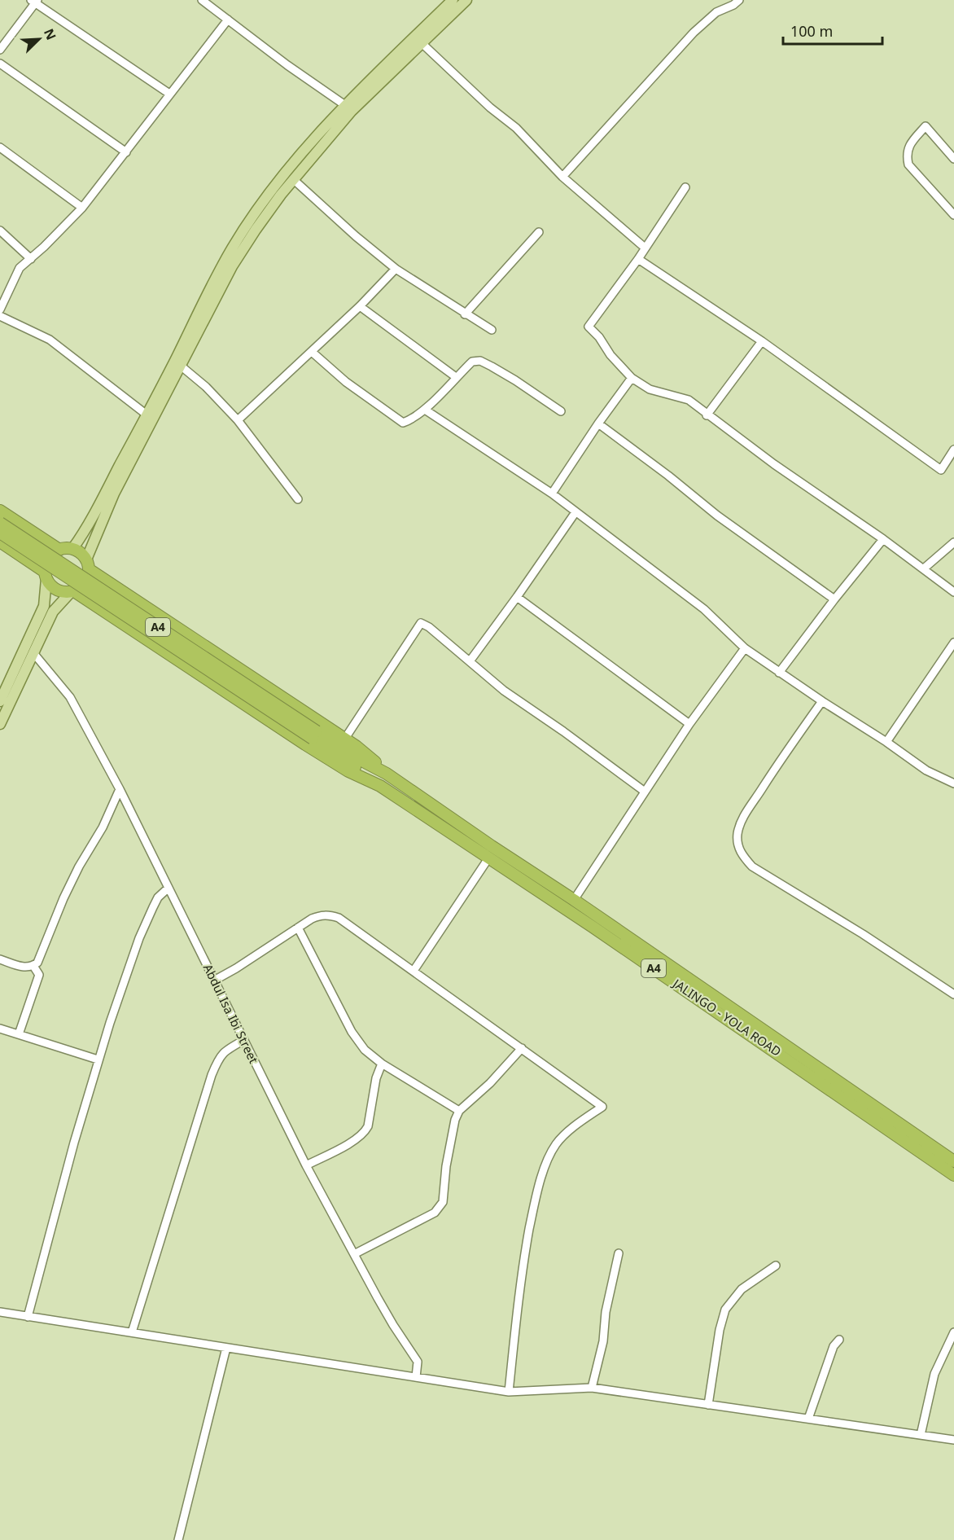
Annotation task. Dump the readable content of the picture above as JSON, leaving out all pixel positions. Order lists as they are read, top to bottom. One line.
{"streets":{"highway":["A4","JALINGO - YOLA ROAD"],"street":["Abdul Isa Ibi Street"]},"crossings":[["A4","JALINGO - YOLA ROAD"]],"scale_bar":"100 m","north":"top right"}
